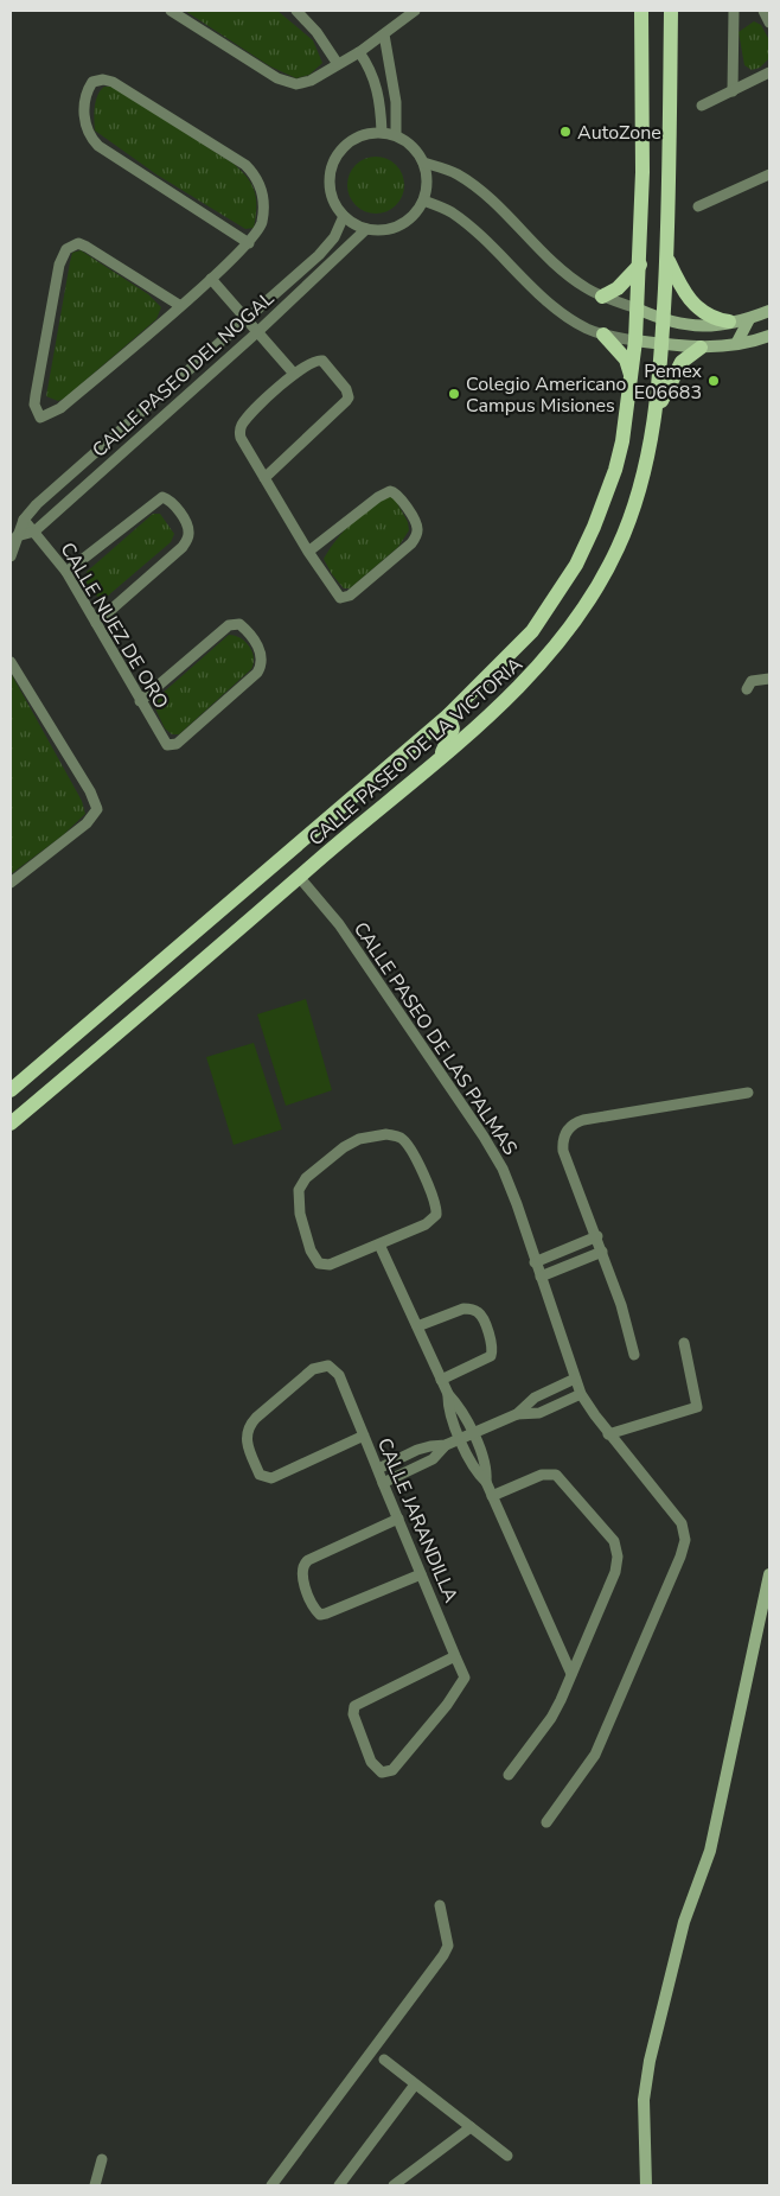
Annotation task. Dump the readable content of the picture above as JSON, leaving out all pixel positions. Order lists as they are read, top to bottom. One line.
{"streets":{"main road":["CALLE PASEO DE LA VICTORIA"],"street":["CALLE PASEO DEL NOGAL","CALLE NUEZ DE ORO","CALLE PASEO DE LAS PALMAS","CALLE JARANDILLA"]},"crossings":[["CALLE PASEO DEL NOGAL","CALLE NUEZ DE ORO"],["CALLE PASEO DE LA VICTORIA","CALLE PASEO DE LAS PALMAS"]],"places":["AutoZone","Pemex E06683","Colegio Americano Campus Misiones"]}
